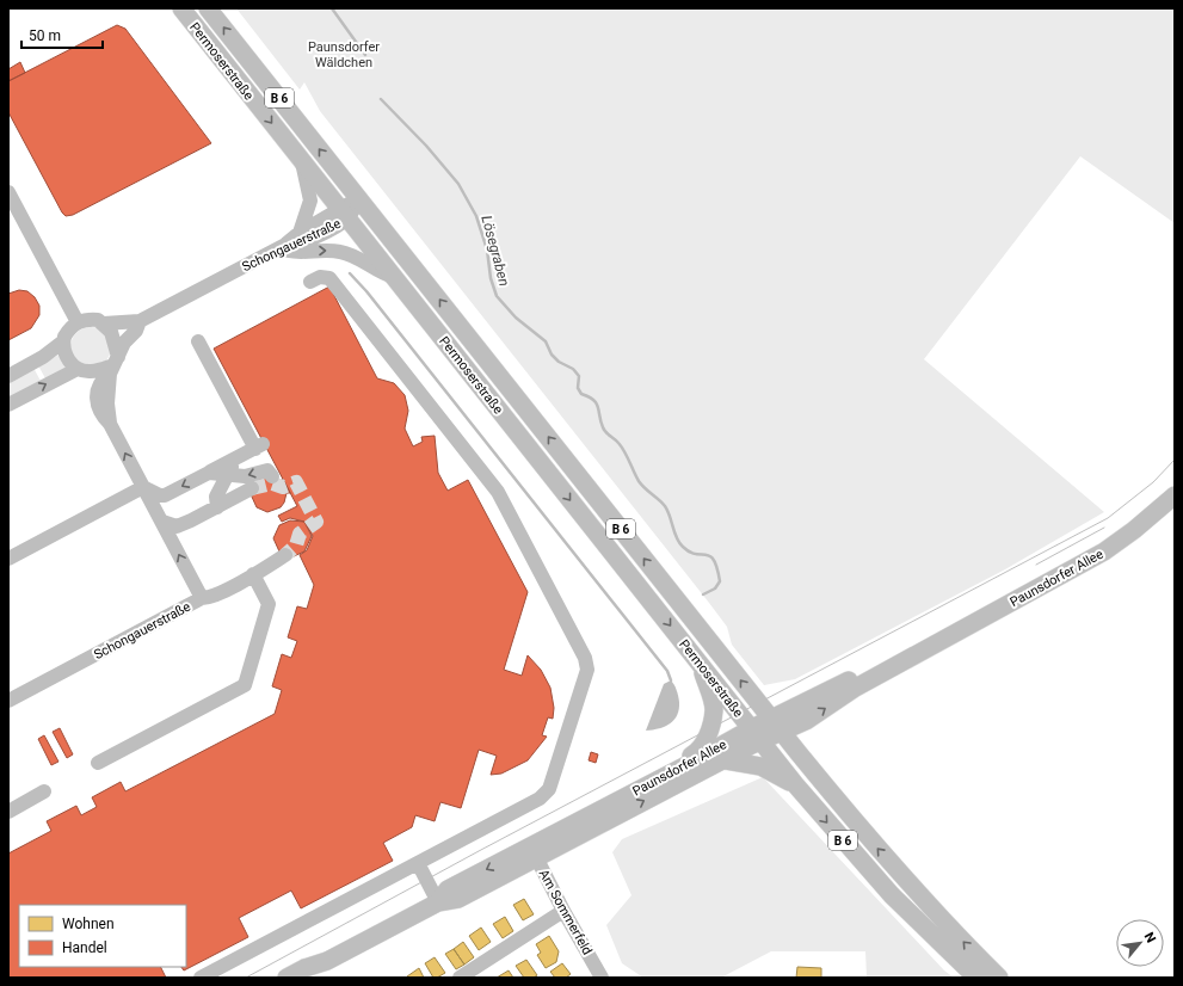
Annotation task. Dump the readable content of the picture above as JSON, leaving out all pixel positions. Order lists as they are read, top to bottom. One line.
{"streets":{"main road":["Permoserstraße","B 6","Paunsdorfer Allee"],"street":["Schongauerstraße","Am Sommerfeld"]},"crossings":[["Permoserstraße","B 6"],["Permoserstraße","Schongauerstraße"],["Permoserstraße","Paunsdorfer Allee"],["B 6","Paunsdorfer Allee"],["Paunsdorfer Allee","Am Sommerfeld"]],"water":["Lösegraben"],"parks":["Paunsdorfer Wäldchen"],"legend":["Wohnen","Handel"],"scale_bar":"50 m","north":"top right"}
